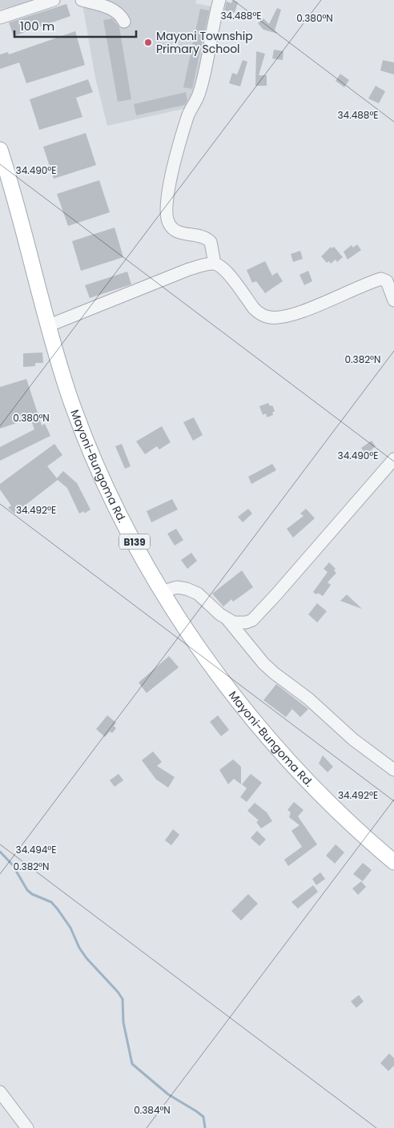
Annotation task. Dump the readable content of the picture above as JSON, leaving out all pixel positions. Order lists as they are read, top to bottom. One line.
{"streets":{"main road":["Mayoni-Bungoma Rd.","B139"]},"places":["Mayoni Township Primary School"],"scale_bar":"100 m","coordinates":["34.488°E","0.380°N","34.490°E","0.382°N","34.492°E","34.494°E","0.384°N"]}
